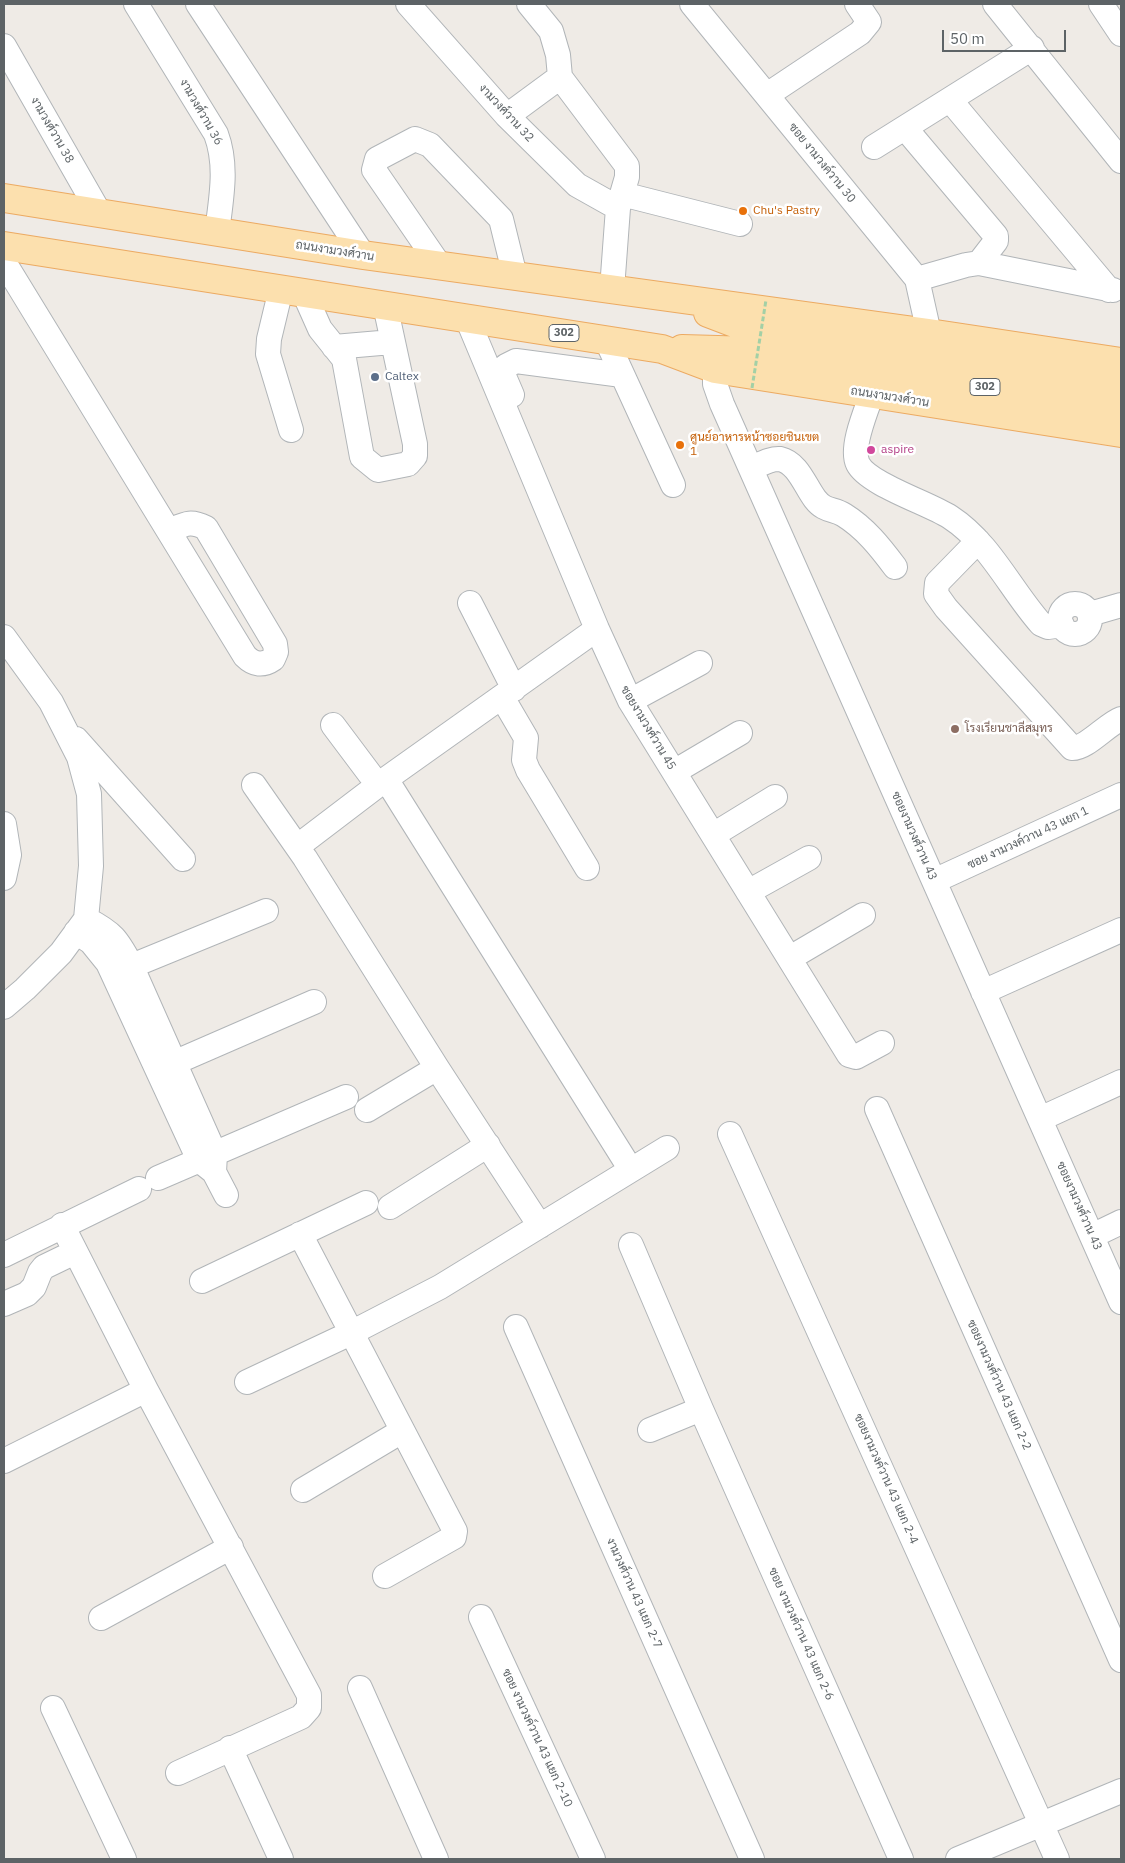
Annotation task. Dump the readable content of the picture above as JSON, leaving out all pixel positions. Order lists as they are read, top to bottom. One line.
{"streets":{"main road":["ถนนงามวงศ์วาน","302"],"street":["งามวงศ์วาน 36","งามวงศ์วาน 32","งามวงศ์วาน 38","ซอย งามวงค์วาน 30","ซอยงามวงศ์วาน 45","ซอยงามวงศ์วาน 43","ซอย งามวงค์วาน 43 แยก 1","ซอยงามวงศ์วาน 43 แยก 2-2","ซอยงามวงค์วาน 43 แยก 2-4","งามวงศ์วาน 43 แยก 2-7","ซอย งามวงค์วาน 43 แยก 2-6","ซอย งามวงค์วาน 43 แยก 2-10"]},"crossings":[["งามวงศ์วาน 36","ถนนงามวงศ์วาน"],["งามวงศ์วาน 38","ถนนงามวงศ์วาน"],["ซอย งามวงค์วาน 30","ถนนงามวงศ์วาน"],["ถนนงามวงศ์วาน","ซอยงามวงศ์วาน 45"],["ถนนงามวงศ์วาน","ซอยงามวงศ์วาน 43"],["ซอยงามวงศ์วาน 43","ซอย งามวงค์วาน 43 แยก 1"]],"places":["Chu's Pastry","Caltex","ศูนย์อาหารหน้าซอยชินเขต 1","aspire","โรงเรียนชาลีสมุทร"],"scale_bar":"50 m"}
